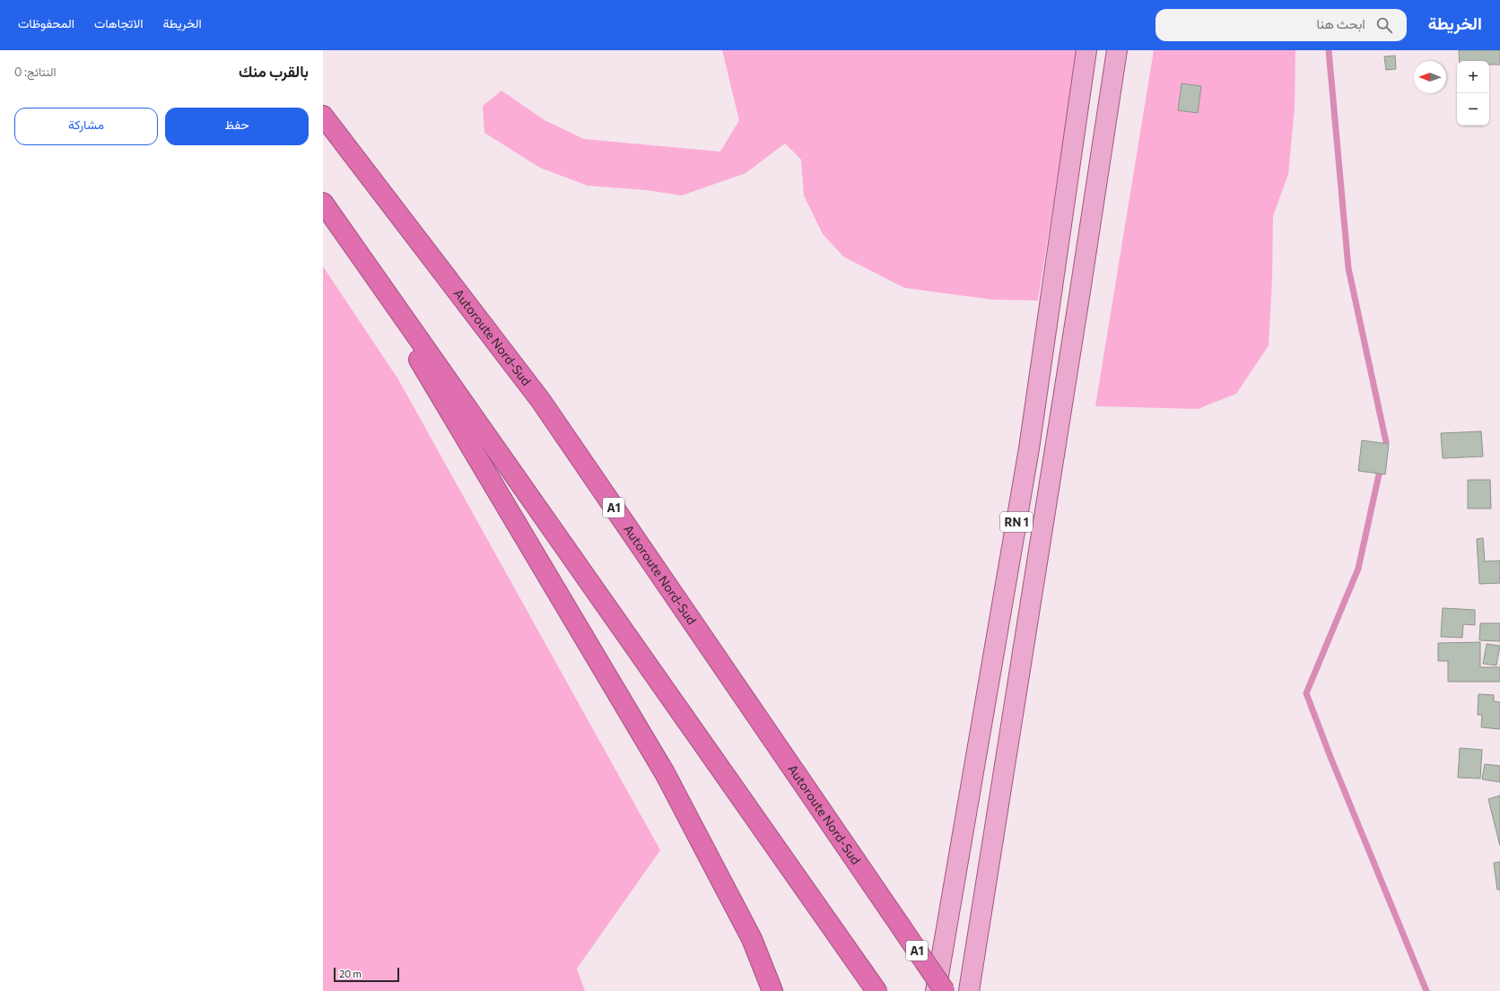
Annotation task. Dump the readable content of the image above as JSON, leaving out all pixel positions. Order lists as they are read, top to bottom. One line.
{"streets":{"highway":["Autoroute Nord-Sud","A1"],"main road":["RN 1"]},"scale_bar":"20 m","north":"left","page":{"header":"الخريطة","search":"ابحث هنا","nav":["الخريطة","الاتجاهات","المحفوظات"],"heading":["بالقرب منك","النتائج: 0"],"map_buttons":["+","−"],"buttons":["حفظ","مشاركة"],"scale":"20 m"}}
